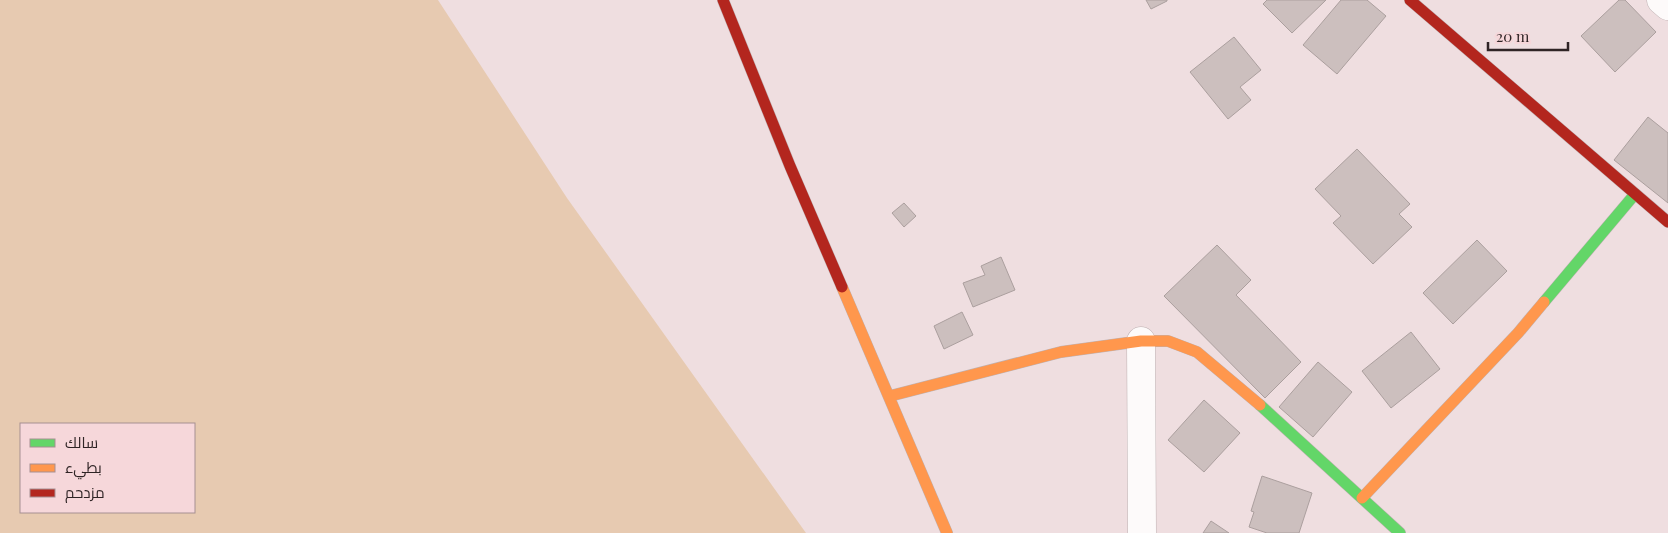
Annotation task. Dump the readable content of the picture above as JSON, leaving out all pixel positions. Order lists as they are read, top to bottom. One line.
{"legend":["سالك","بطيء","مزدحم"],"scale_bar":"20 m"}
